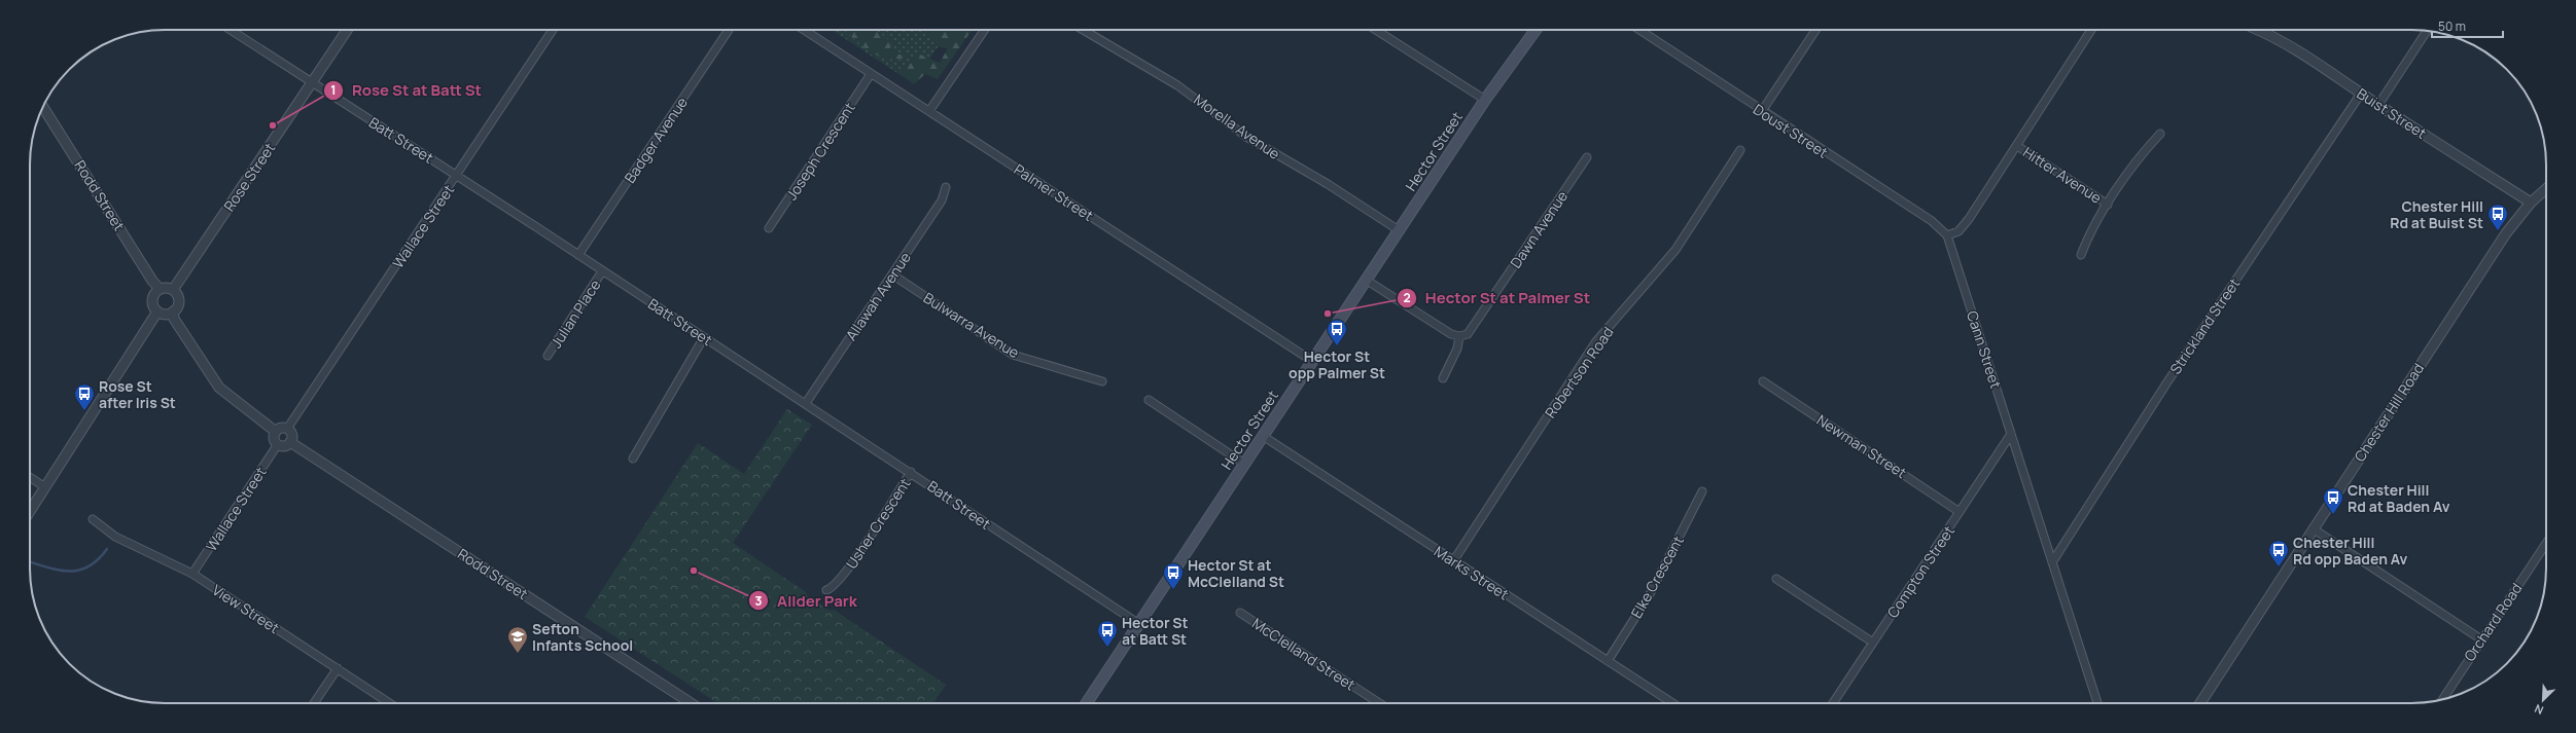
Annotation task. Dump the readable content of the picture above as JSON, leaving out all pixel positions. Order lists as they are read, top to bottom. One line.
{"streets":{"main road":["Hector Street"],"street":["Buist Street","Morella Avenue","Doust Street","Batt Street","Badger Avenue","Joseph Crescent","Hitter Avenue","Rose Street","Palmer Street","Rodd Street","Wallace Street","Dawn Avenue","Allawah Avenue","Julian Place","Bulwarra Avenue","Strickland Street","Cann Street","Robertson Road","Chester Hill Road","Newman Street","Usher Crescent","Compton Street","Marks Street","Elke Crescent","View Street","Orchard Road","McClelland Street"]},"crossings":[["Buist Street","Strickland Street"],["Buist Street","Chester Hill Road"],["Morella Avenue","Hector Street"],["Doust Street","Cann Street"],["Batt Street","Badger Avenue"],["Batt Street","Hector Street"],["Batt Street","Rose Street"],["Batt Street","Wallace Street"],["Batt Street","Allawah Avenue"],["Batt Street","Julian Place"],["Batt Street","Usher Crescent"],["Joseph Crescent","Palmer Street"],["Hector Street","Palmer Street"],["Hector Street","Marks Street"],["Rose Street","Rodd Street"],["Rodd Street","Wallace Street"],["Wallace Street","View Street"],["Allawah Avenue","Bulwarra Avenue"],["Strickland Street","Cann Street"],["Cann Street","Compton Street"],["Robertson Road","Marks Street"],["Newman Street","Compton Street"],["Marks Street","Elke Crescent"]],"places":{"other":["Rose St at Batt St","Hector St at Palmer St","Allder Park"],"bus stop":["Chester Hill Rd at Buist St","Hector St opp Palmer St","Rose St after Iris St","Chester Hill Rd at Baden Av","Chester Hill Rd opp Baden Av","Hector St at McClelland St","Hector St at Batt St"],"school or university":["Sefton Infants School"]},"scale_bar":"50 m","north":"bottom left"}
